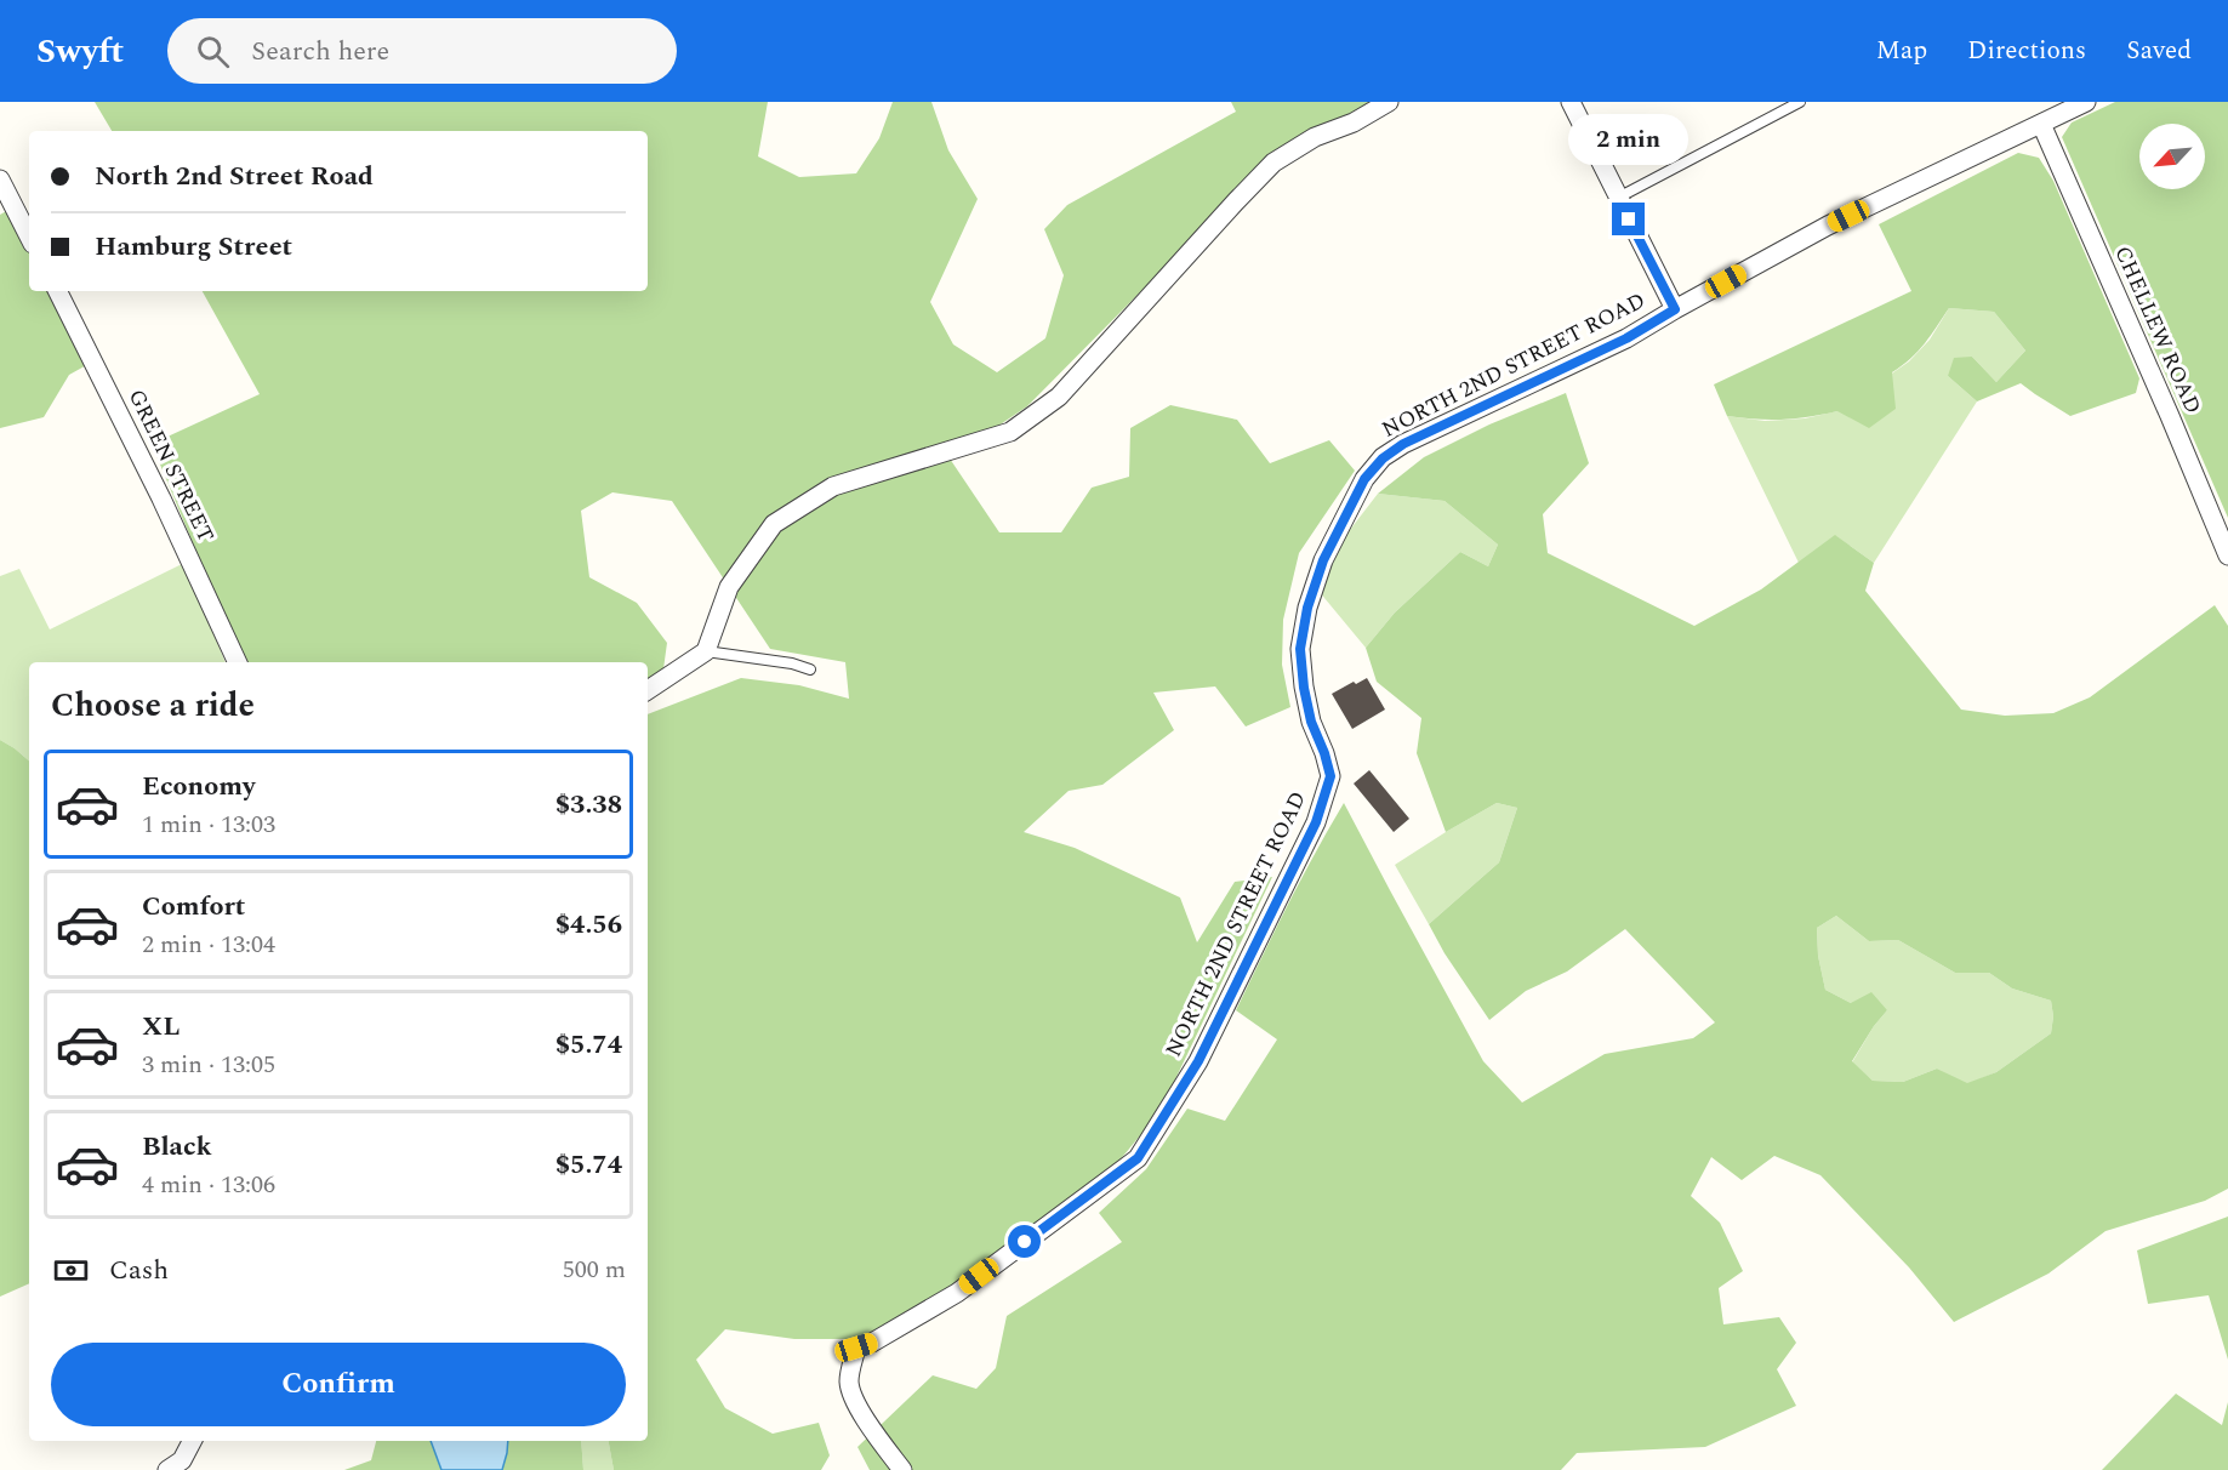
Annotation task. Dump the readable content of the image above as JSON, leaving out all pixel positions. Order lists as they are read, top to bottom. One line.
{"streets":{"street":["CHELLEW ROAD","NORTH 2ND STREET ROAD","GREEN STREET"]},"crossings":[["CHELLEW ROAD","NORTH 2ND STREET ROAD"]],"north":"bottom left","page":{"header":"Swyft","search":"Search here","nav":["Map","Directions","Saved"],"bubble":"2 min","banner":["North 2nd Street Road","Hamburg Street"],"heading":"Choose a ride","list":[{"name":"Economy","note":"1 min · 13:03","value":"$3.38"},{"name":"Comfort","note":"2 min · 13:04","value":"$4.56"},{"name":"XL","note":"3 min · 13:05","value":"$5.74"},{"name":"Black","note":"4 min · 13:06","value":"$5.74"}],"pay":["Cash","500 m"],"buttons":"Confirm"}}
